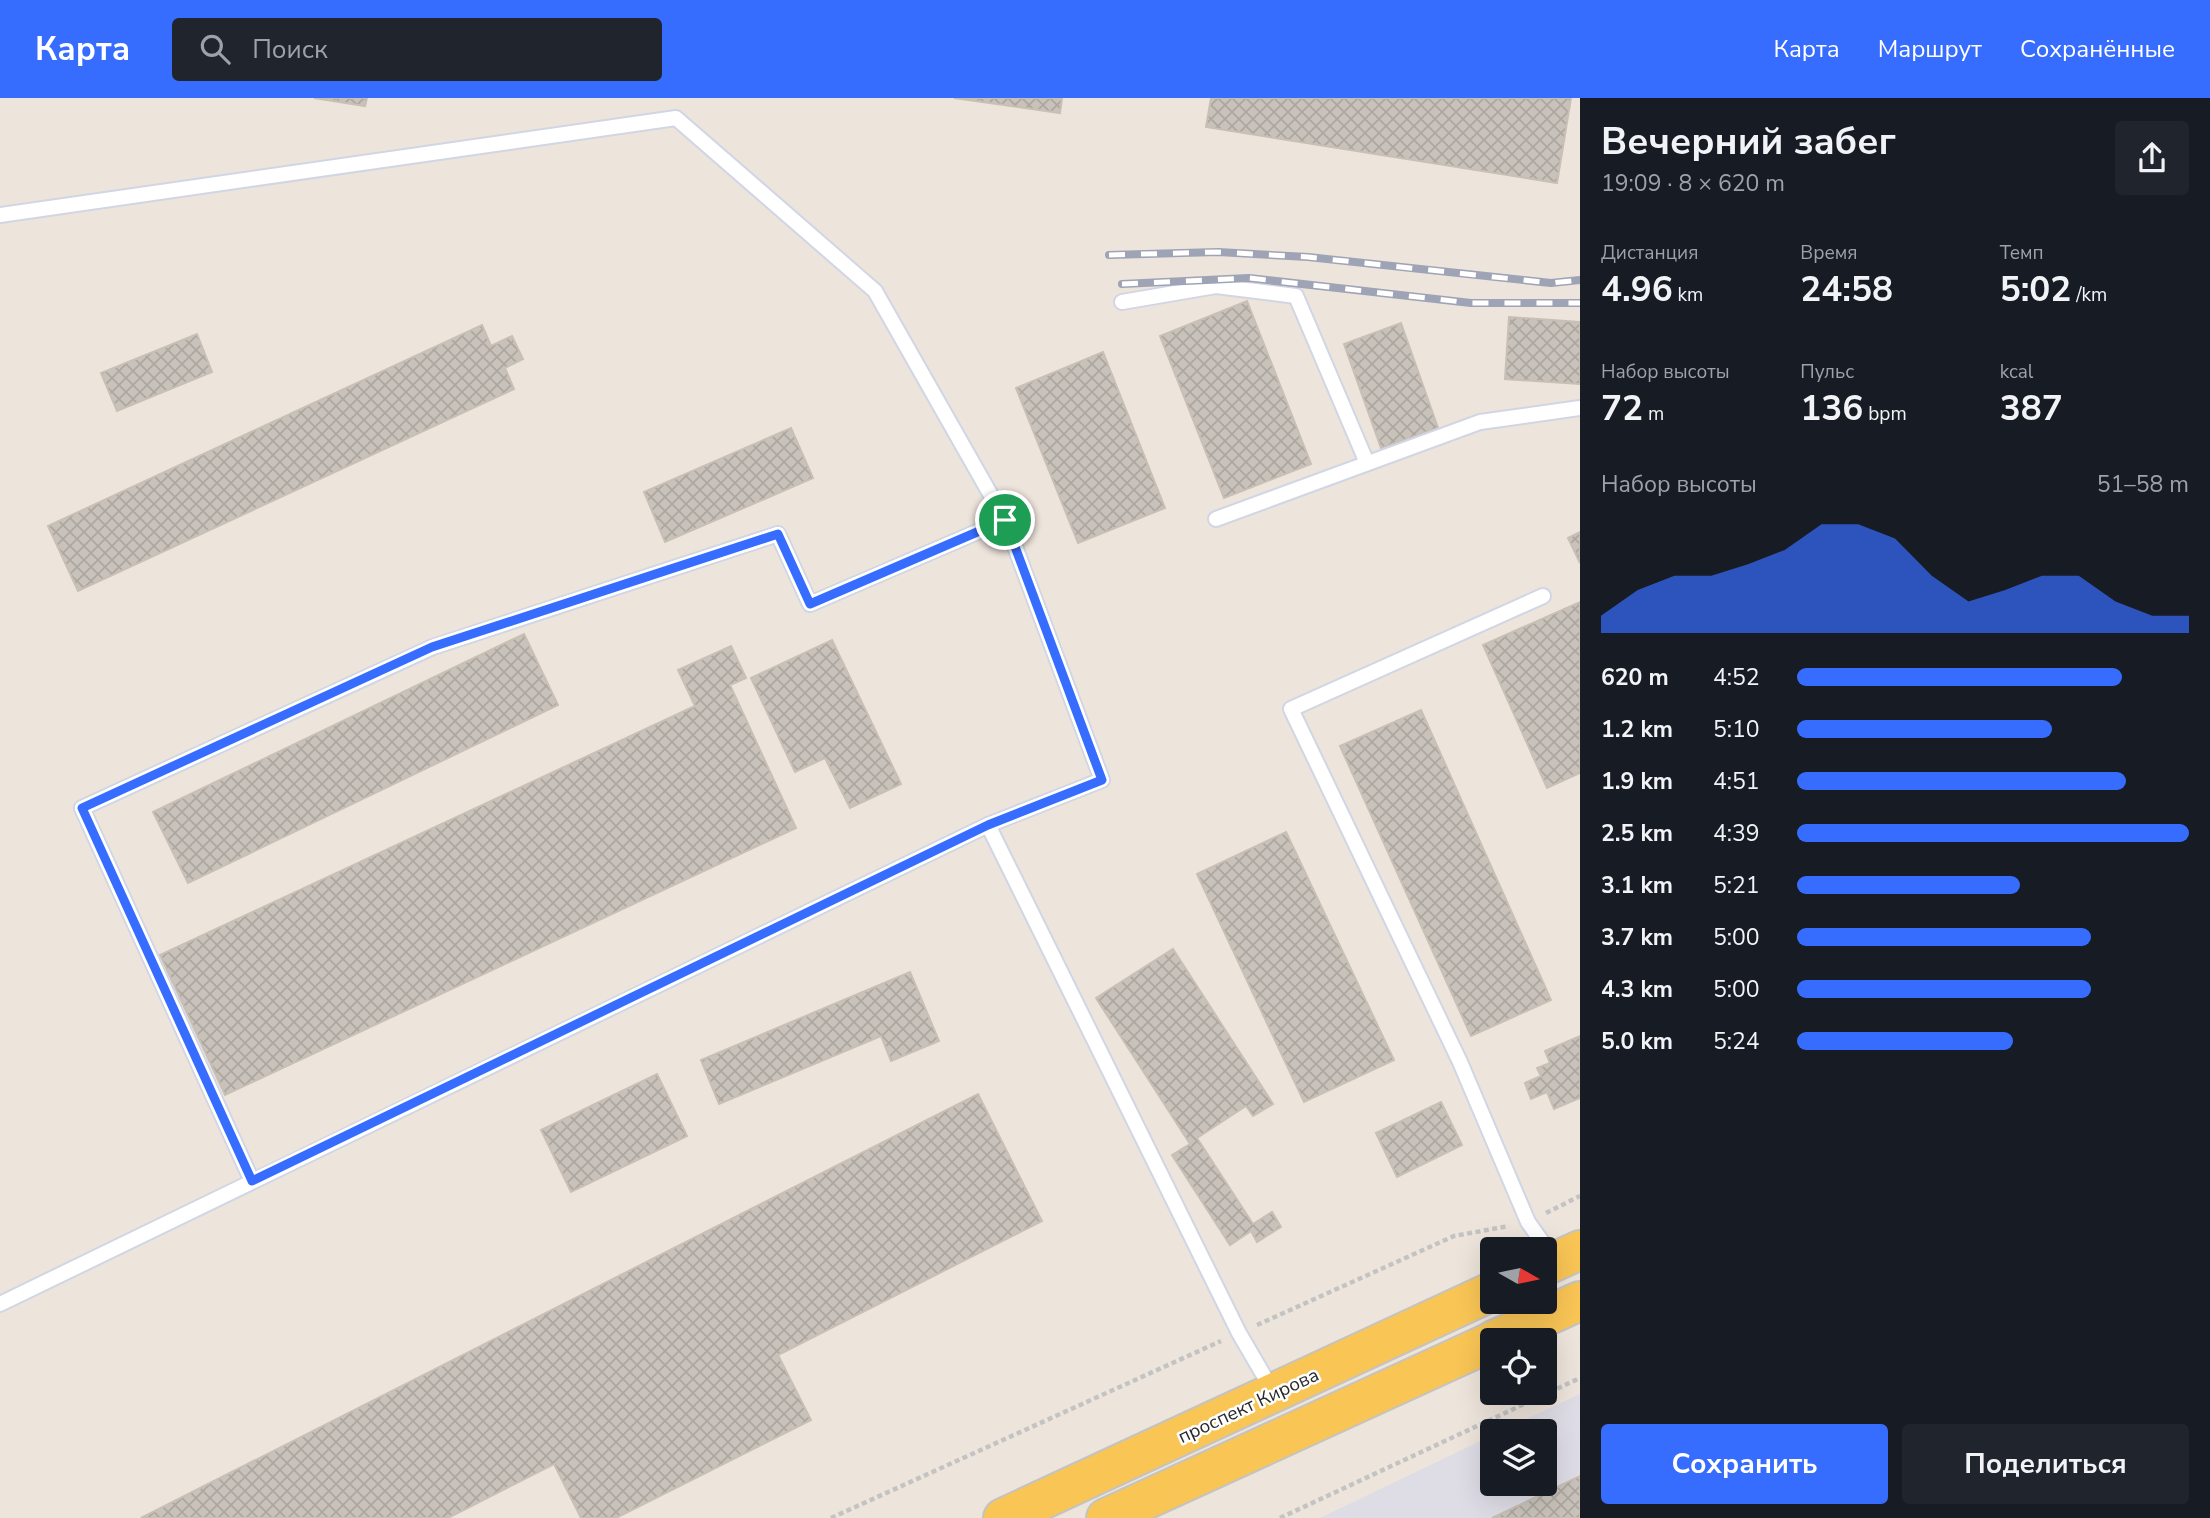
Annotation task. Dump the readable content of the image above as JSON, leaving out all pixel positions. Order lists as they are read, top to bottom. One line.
{"streets":{"main road":["проспект Кирова"]},"north":"right","page":{"header":"Карта","search":"Поиск","nav":["Карта","Маршрут","Сохранённые"],"heading":["Вечерний забег","19:09 · 8 × 620 m"],"stats":[["Дистанция","4.96 km"],["Время","24:58"],["Темп","5:02 /km"],["Набор высоты","72 m"],["Пульс","136 bpm"],["kcal","387"]],"chart":["Набор высоты","51–58 m"],"list":[{"name":"620 m","note":"4:52"},{"name":"1.2 km","note":"5:10"},{"name":"1.9 km","note":"4:51"},{"name":"2.5 km","note":"4:39"},{"name":"3.1 km","note":"5:21"},{"name":"3.7 km","note":"5:00"},{"name":"4.3 km","note":"5:00"},{"name":"5.0 km","note":"5:24"}],"buttons":["Сохранить","Поделиться"]}}
